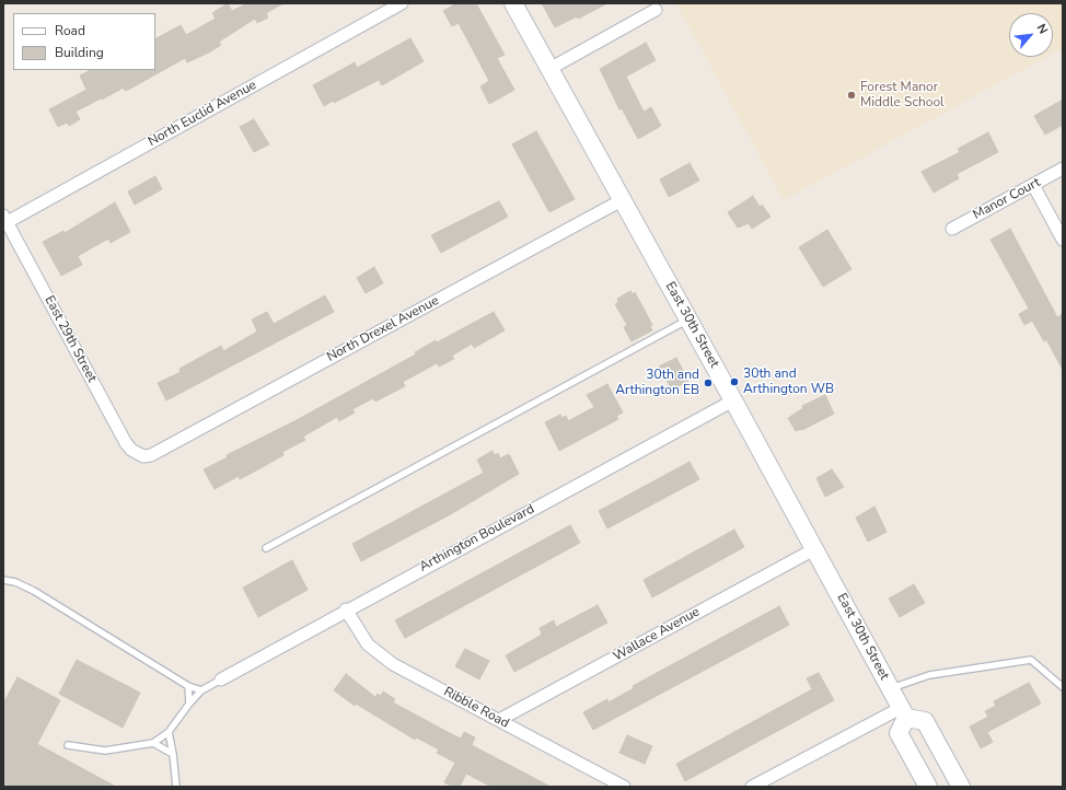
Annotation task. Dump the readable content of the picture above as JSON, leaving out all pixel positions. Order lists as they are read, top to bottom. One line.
{"streets":{"main road":["East 30th Street"],"street":["North Euclid Avenue","Manor Court","North Drexel Avenue","East 29th Street","Arthington Boulevard","Wallace Avenue","Ribble Road"]},"crossings":[["North Euclid Avenue","East 29th Street"],["East 30th Street","North Drexel Avenue"],["East 30th Street","Arthington Boulevard"],["East 30th Street","Wallace Avenue"],["North Drexel Avenue","East 29th Street"],["Arthington Boulevard","Ribble Road"],["Wallace Avenue","Ribble Road"]],"places":["Forest Manor Middle School","30th and Arthington WB","30th and Arthington EB"],"legend":["Road","Building"],"north":"top right"}
